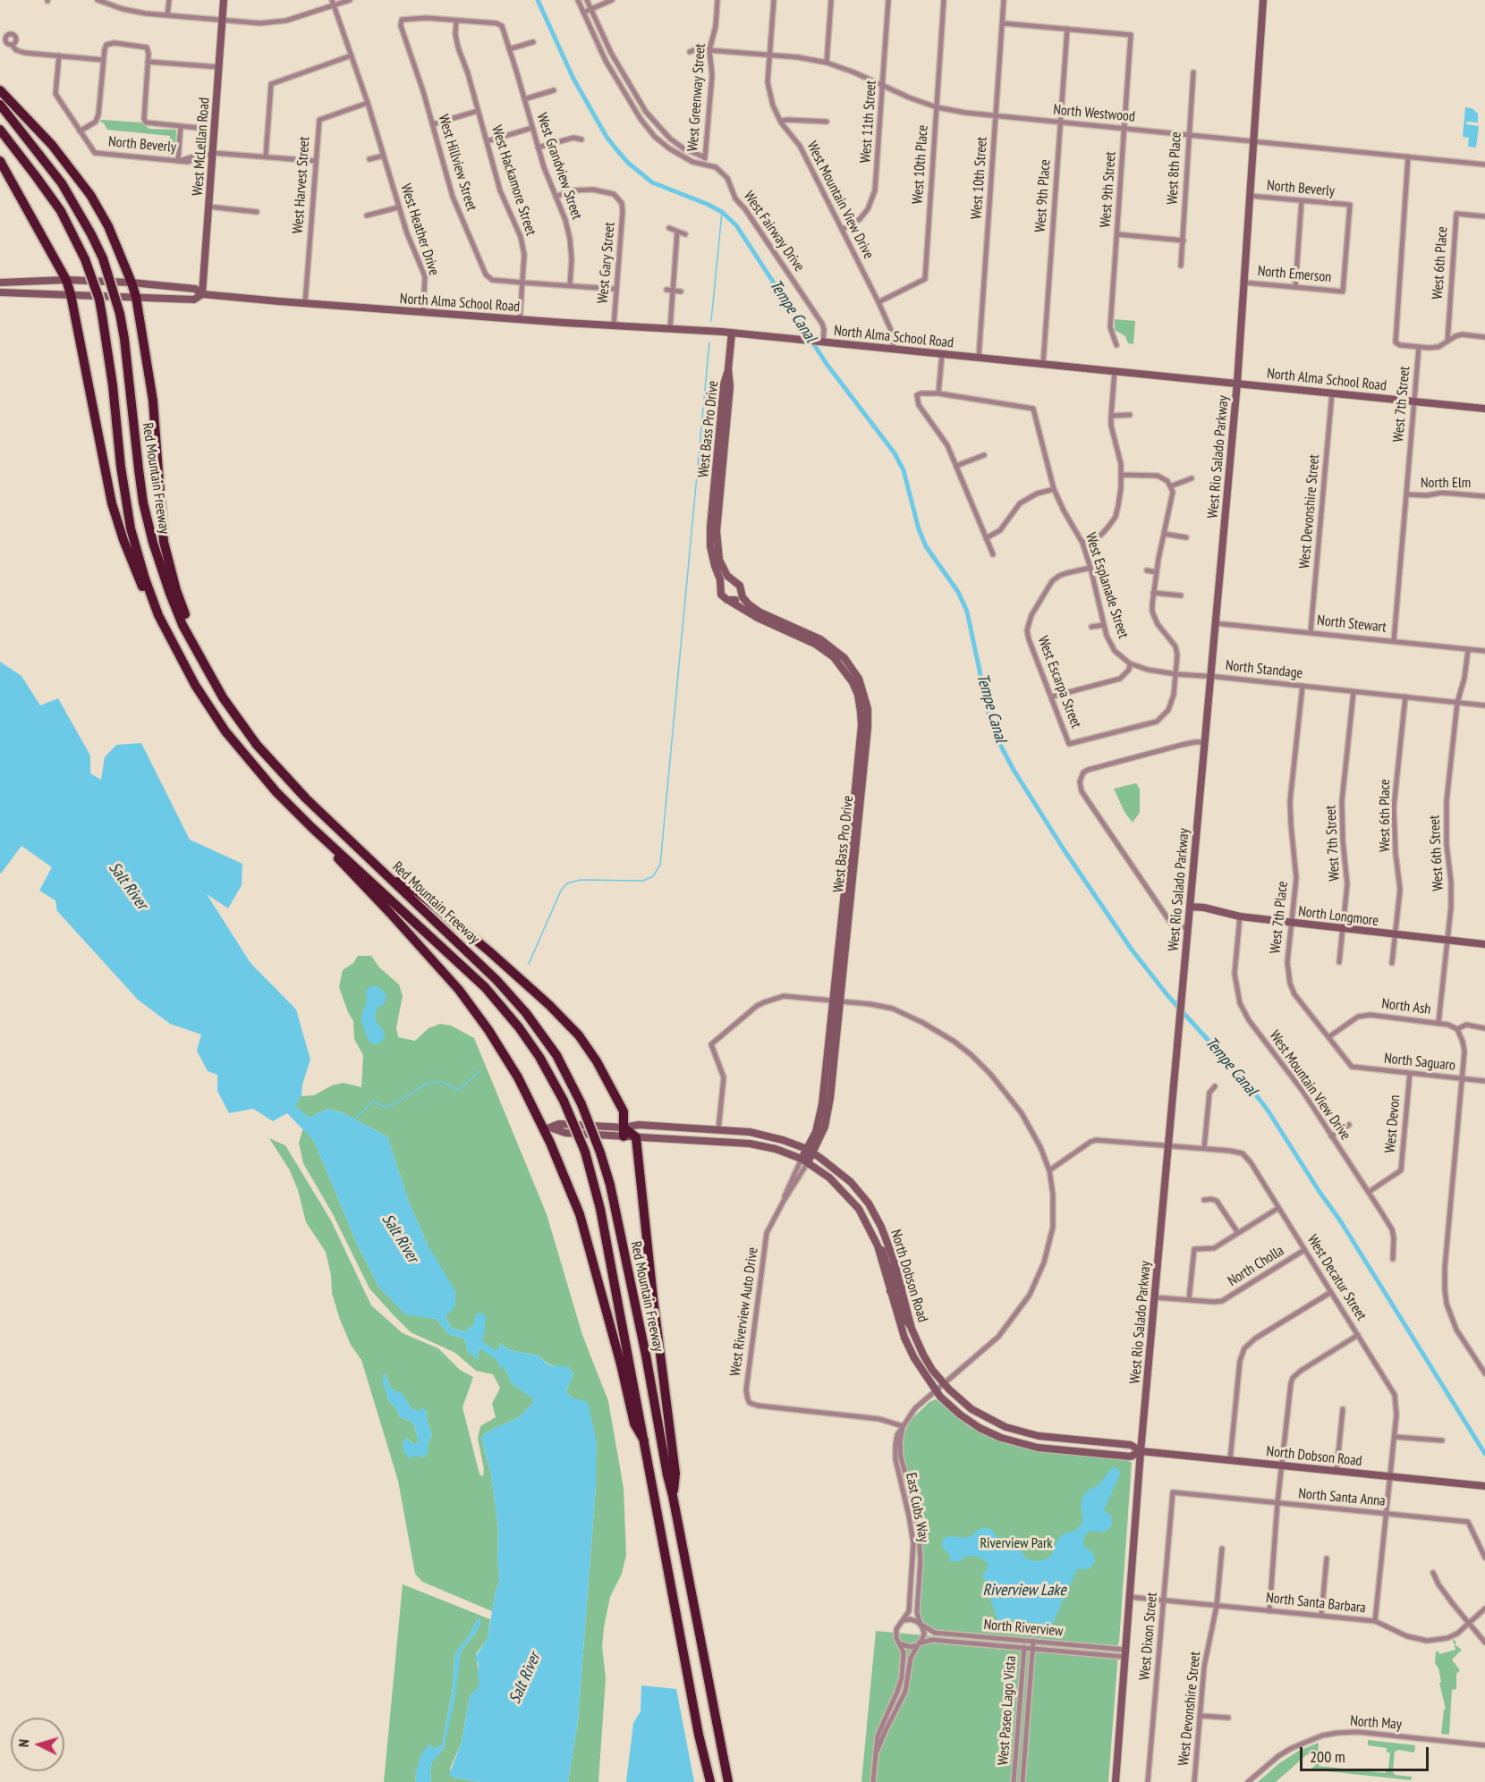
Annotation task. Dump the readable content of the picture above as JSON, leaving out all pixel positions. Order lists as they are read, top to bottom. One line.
{"streets":{"highway":["Red Mountain Freeway"],"main road":["West McLellan Road","North Alma School Road","West Bass Pro Drive","West Rio Salado Parkway","North Longmore","North Dobson Road"],"street":["West Greenway Street","North Westwood","West 11th Street","North Beverly","West Hillview Street","West 10th Place","West Grandview Street","West 8th Place","West 10th Street","West Hackamore Street","West Harvest Street","West 9th Street","West 9th Place","West Mountain View Drive","West Heather Drive","West Fairway Drive","West Gary Street","West 6th Place","North Emerson","West 7th Street","North Elm","West Devonshire Street","West Esplanade Street","North Stewart","North Standage","West Escarpa Street","West 6th Street","West 7th Place","North Ash","North Saguaro","West Devon","North Cholla","West Decatur Street","West Riverview Auto Drive","North Santa Anna","East Cubs Way","North Santa Barbara","North Riverview","West Dixon Street","West Paseo Lago Vista","North May"]},"crossings":[["West Greenway Street","North Westwood"],["West Greenway Street","West Fairway Drive"],["North Westwood","West 11th Street"],["North Westwood","West 10th Place"],["North Westwood","West 8th Place"],["North Westwood","West 10th Street"],["North Westwood","West 9th Street"],["North Westwood","West 9th Place"],["North Westwood","West Mountain View Drive"],["North Westwood","West 7th Street"],["North Westwood","West Rio Salado Parkway"],["West 11th Street","West Mountain View Drive"],["North Beverly","West McLellan Road"],["North Beverly","West Harvest Street"],["North Beverly","North Emerson"],["North Beverly","West Rio Salado Parkway"],["West McLellan Road","North Alma School Road"],["West Hillview Street","West Grandview Street"],["West Hillview Street","West Hackamore Street"],["West 10th Place","West Mountain View Drive"],["West Grandview Street","West Hackamore Street"],["West Grandview Street","West Gary Street"],["West 10th Street","North Alma School Road"],["West Hackamore Street","North Alma School Road"],["West Harvest Street","West Heather Drive"],["West Harvest Street","North Alma School Road"],["West 9th Street","West 9th Place"],["West 9th Place","North Alma School Road"],["West Mountain View Drive","North Alma School Road"],["West Mountain View Drive","North Longmore"],["West Mountain View Drive","West Devon"],["West Heather Drive","North Alma School Road"],["West Fairway Drive","North Alma School Road"],["West Gary Street","North Alma School Road"],["West 6th Place","North Standage"],["West 6th Place","North Longmore"],["North Emerson","West Rio Salado Parkway"],["North Alma School Road","West 7th Street"],["North Alma School Road","West Bass Pro Drive"],["North Alma School Road","West Rio Salado Parkway"],["North Alma School Road","West Devonshire Street"],["West 7th Street","North Elm"],["West 7th Street","North Stewart"],["West 7th Street","North Standage"],["West 7th Street","North Longmore"],["West Bass Pro Drive","North Dobson Road"],["West Bass Pro Drive","West Riverview Auto Drive"],["West Bass Pro Drive","East Cubs Way"],["West Rio Salado Parkway","North Stewart"],["West Rio Salado Parkway","North Standage"],["West Rio Salado Parkway","North Longmore"],["West Rio Salado Parkway","North Cholla"],["West Rio Salado Parkway","North Dobson Road"],["West Rio Salado Parkway","West Decatur Street"],["West Rio Salado Parkway","North Santa Barbara"],["West Rio Salado Parkway","North Riverview"],["West Devonshire Street","North Stewart"],["West Devonshire Street","North Santa Barbara"],["West Esplanade Street","North Standage"],["West Esplanade Street","West Escarpa Street"],["North Stewart","West 6th Street"],["North Standage","West Escarpa Street"],["North Standage","West 6th Street"],["North Standage","West 7th Place"],["West 6th Street","North Longmore"],["West 6th Street","North Ash"],["North Longmore","West 7th Place"],["West 7th Place","North Ash"],["West 7th Place","North Saguaro"],["North Saguaro","West Devon"],["North Cholla","West Decatur Street"],["North Dobson Road","West Decatur Street"],["North Dobson Road","West Riverview Auto Drive"],["North Dobson Road","East Cubs Way"],["West Decatur Street","North Santa Anna"],["West Decatur Street","East Cubs Way"],["West Decatur Street","North Santa Barbara"],["West Riverview Auto Drive","East Cubs Way"],["North Santa Anna","West Dixon Street"],["East Cubs Way","North Riverview"],["North Santa Barbara","West Dixon Street"],["North Riverview","West Paseo Lago Vista"]],"water":["Tempe Canal","Salt River","Riverview Lake"],"parks":["Riverview Park"],"scale_bar":"200 m","north":"left"}
